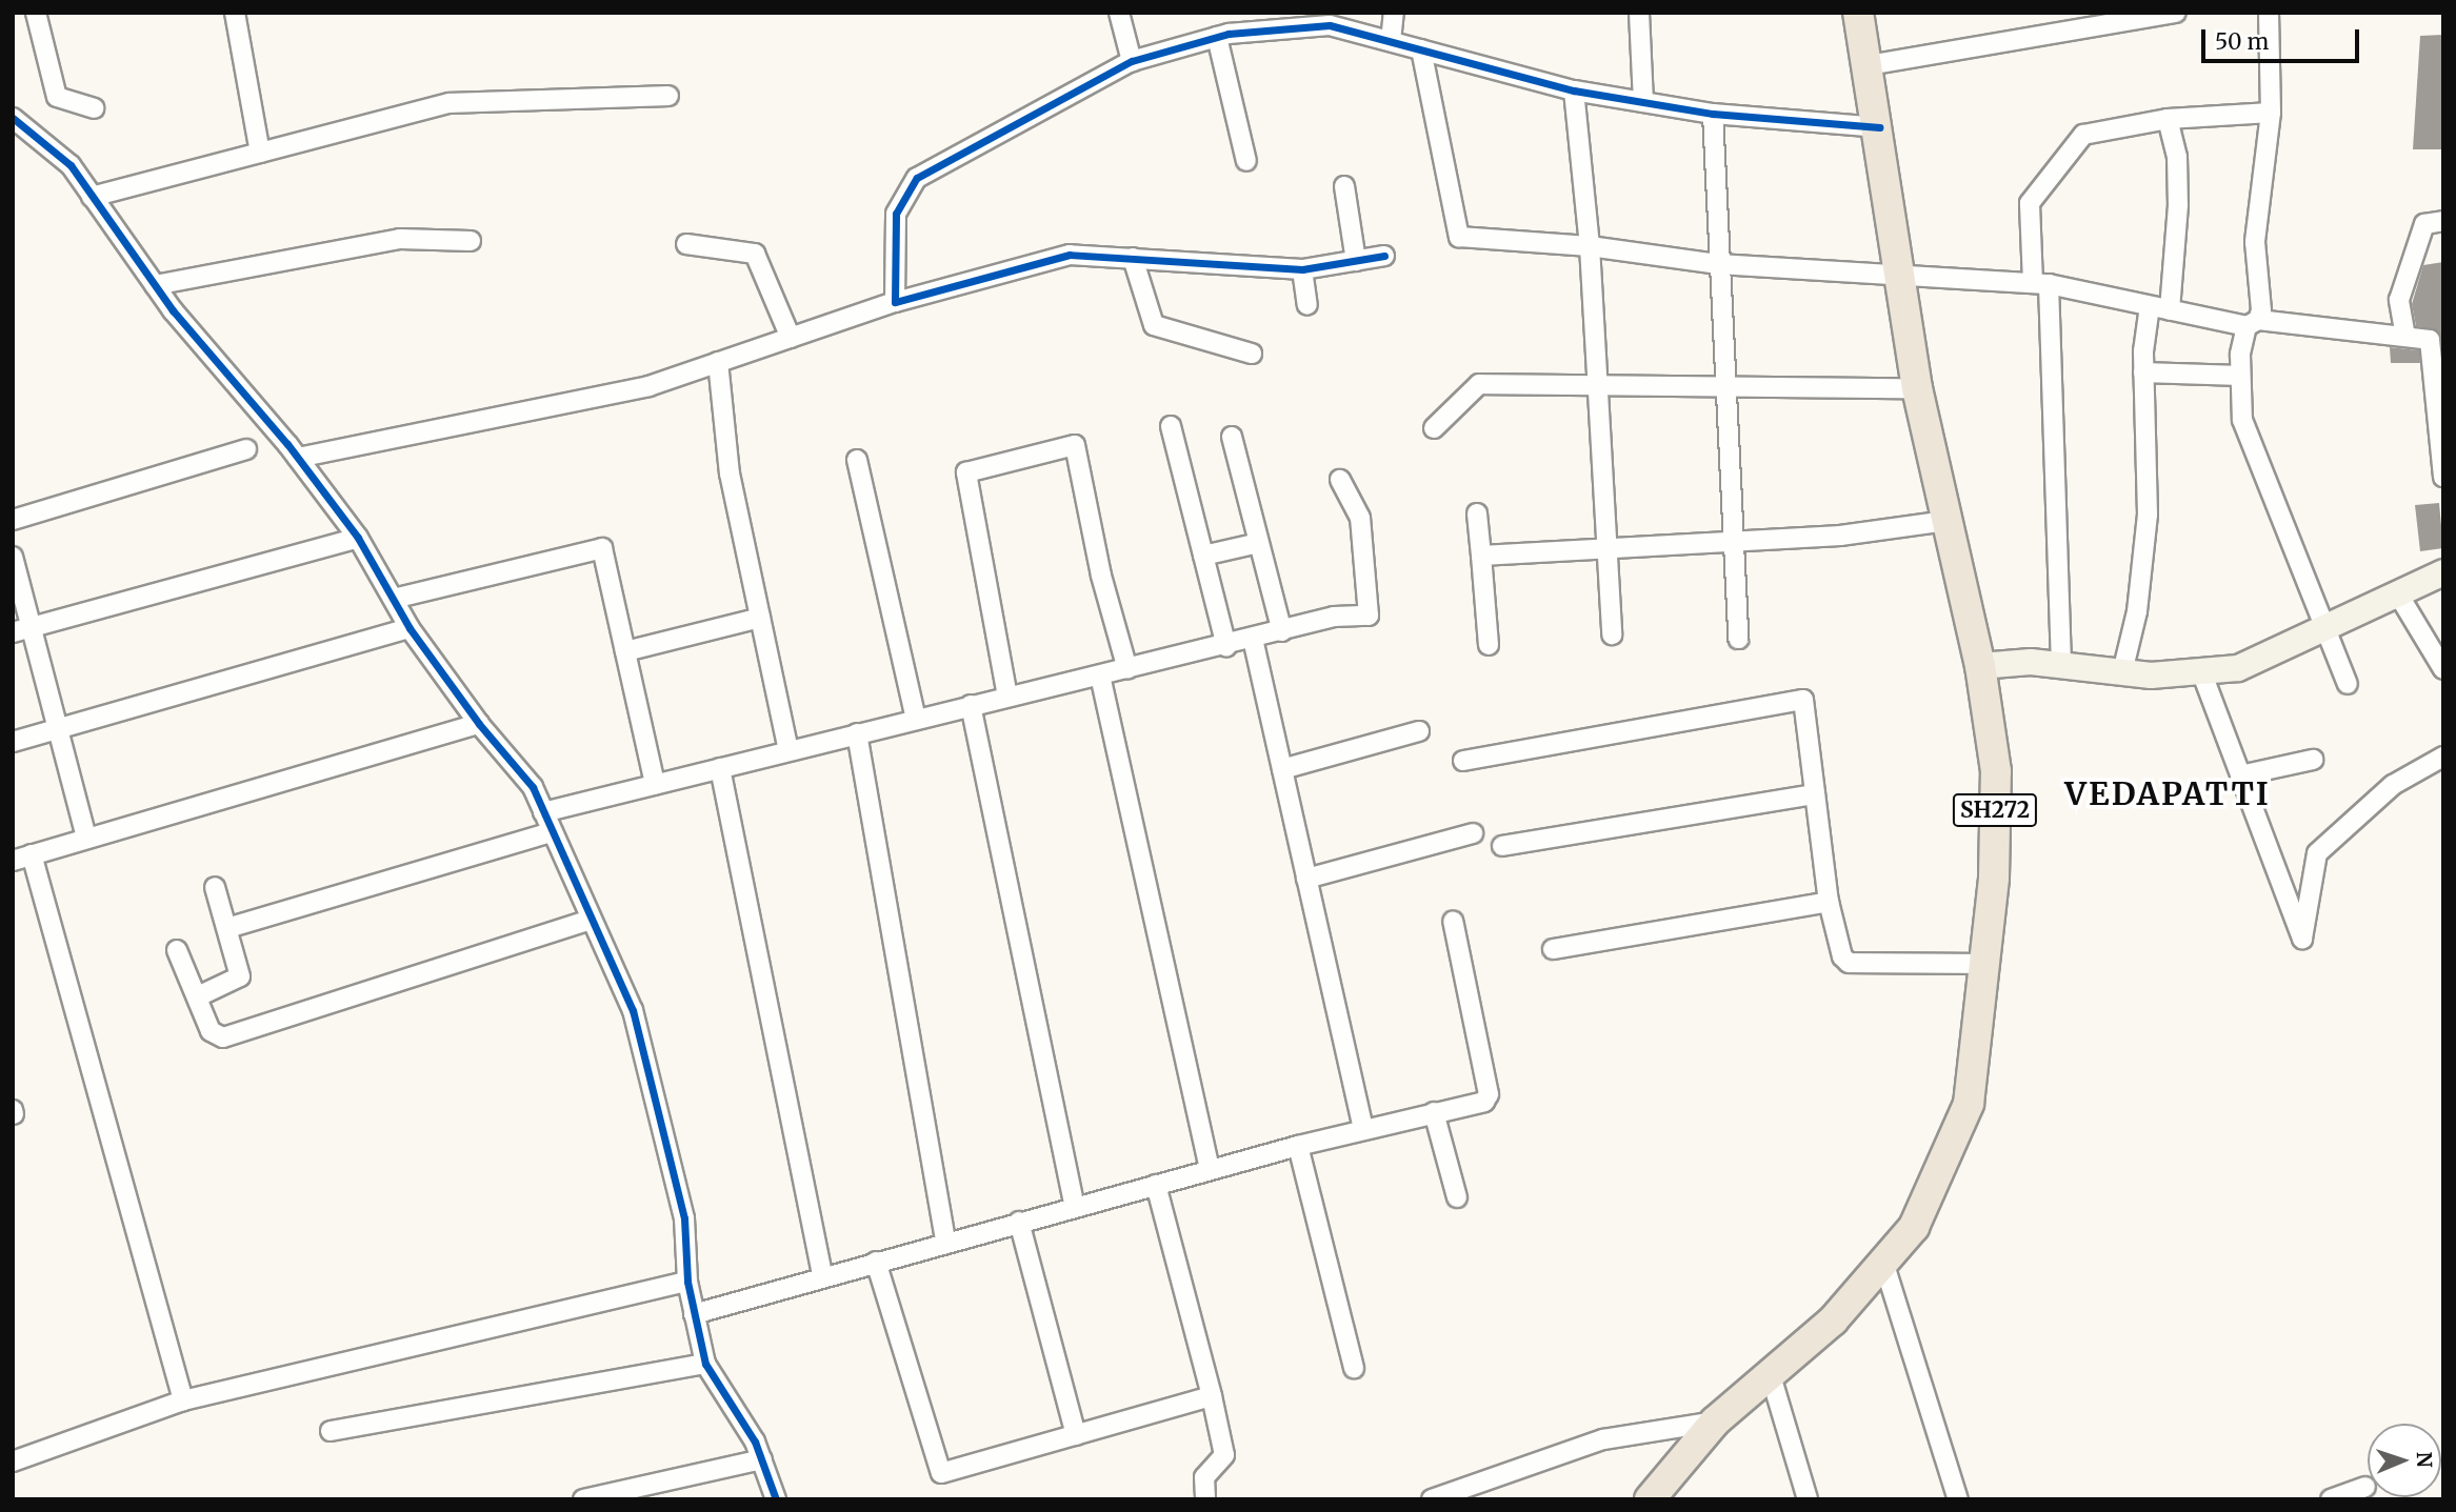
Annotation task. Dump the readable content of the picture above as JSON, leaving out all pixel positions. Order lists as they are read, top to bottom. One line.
{"streets":{"main road":["SH272"]},"districts":["VEDAPATTI"],"scale_bar":"50 m","north":"right"}
